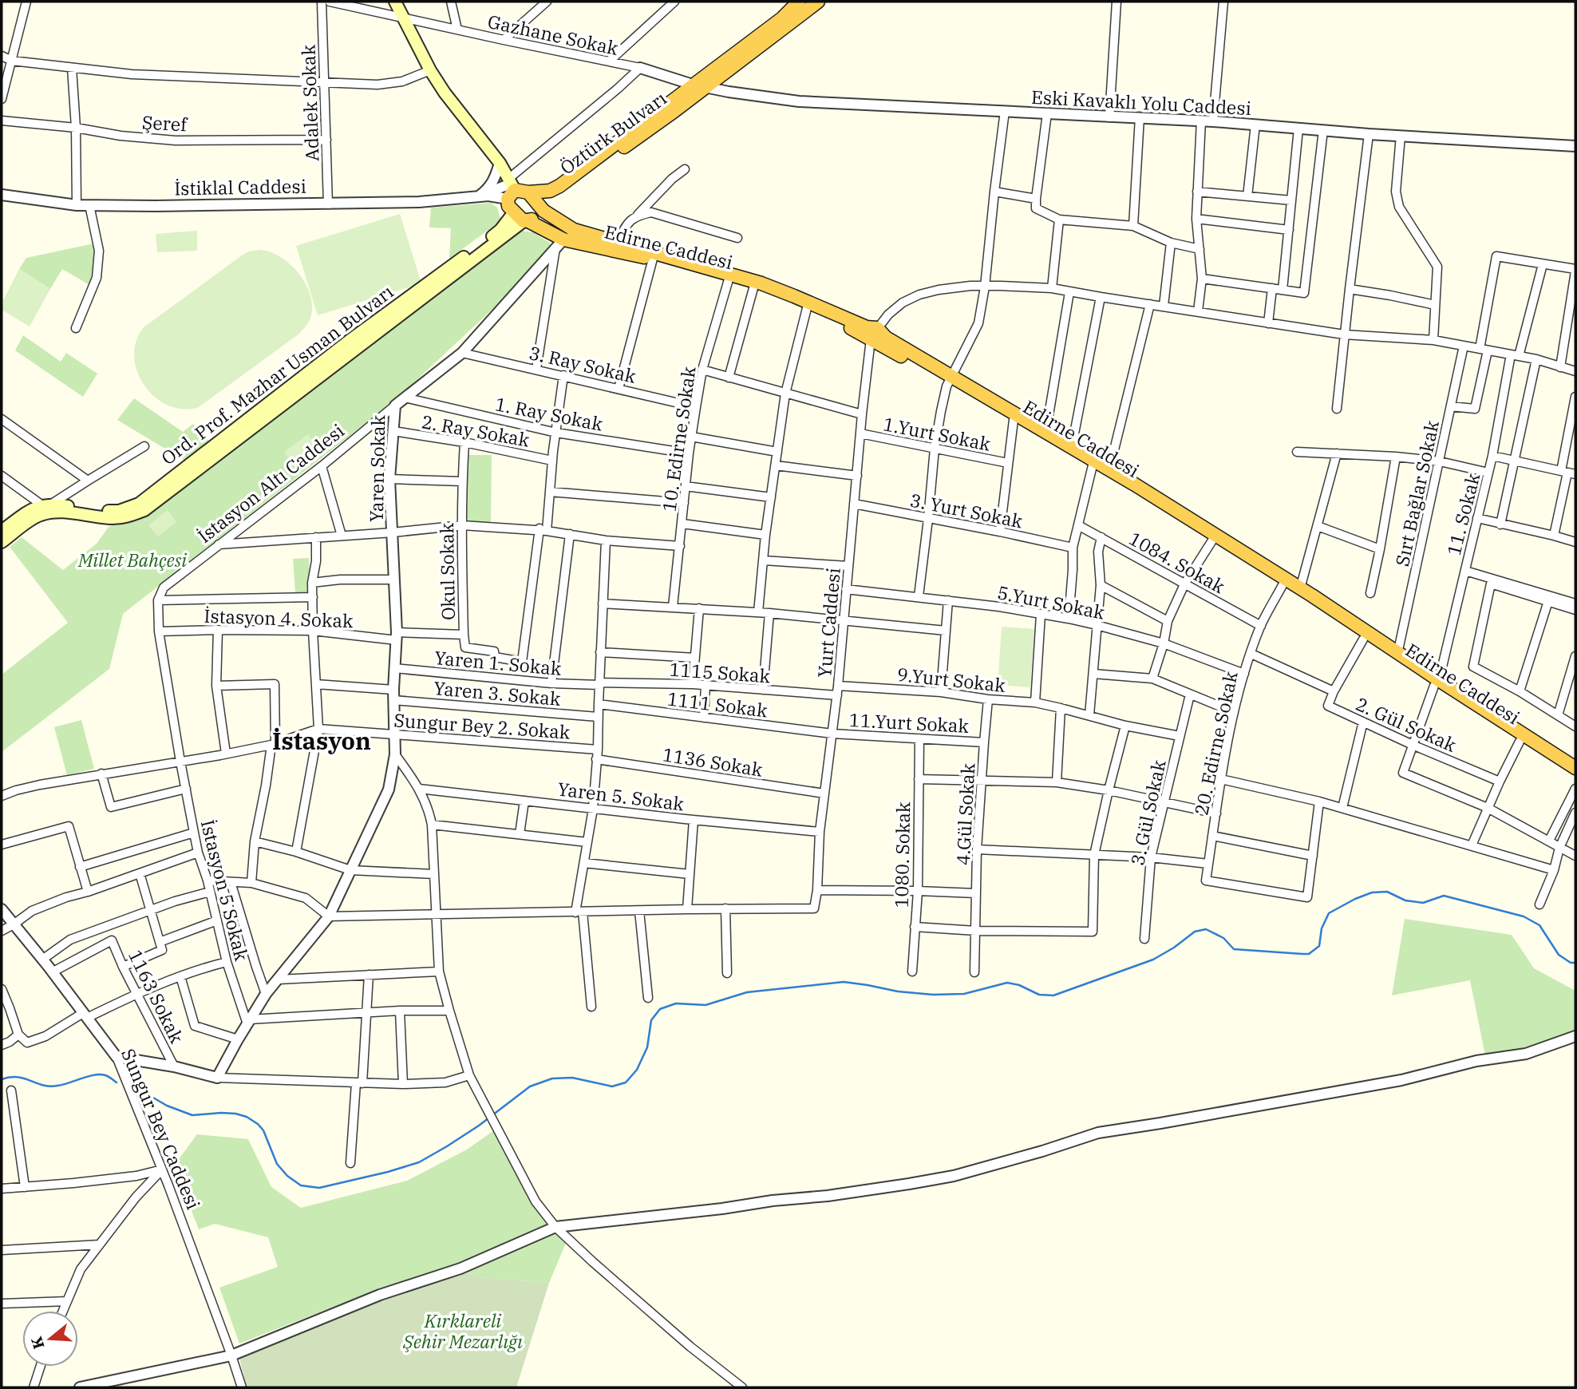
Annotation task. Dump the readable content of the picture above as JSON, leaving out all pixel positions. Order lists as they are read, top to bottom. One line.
{"streets":{"highway":["Öztürk Bulvarı","Edirne Caddesi"],"main road":["Ord. Prof. Mazhar Usman Bulvarı"],"street":["Gazhane Sokak","Eski Kavaklı Yolu Caddesi","Adalek Sokak","Şeref","İstiklal Caddesi","3. Ray Sokak","1. Ray Sokak","2. Ray Sokak","1.Yurt Sokak","10. Edirne Sokak","Yaren Sokak","İstasyon Altı Caddesi","Sırt Bağlar Sokak","3. Yurt Sokak","11. Sokak","1084. Sokak","Okul Sokak","5.Yurt Sokak","İstasyon 4. Sokak","Yurt Caddesi","Yaren 1. Sokak","1115 Sokak","9.Yurt Sokak","Yaren 3. Sokak","1111 Sokak","11.Yurt Sokak","2. Gül Sokak","Sungur Bey 2. Sokak","20. Edirne Sokak","1136 Sokak","Yaren 5. Sokak","3. Gül Sokak","4.Gül Sokak","1080. Sokak","İstasyon 5 Sokak","1163 Sokak","Sungur Bey Caddesi"]},"crossings":[["Eski Kavaklı Yolu Caddesi","Öztürk Bulvarı"],["Adalek Sokak","Şeref"],["Adalek Sokak","İstiklal Caddesi"],["Öztürk Bulvarı","Edirne Caddesi"],["Öztürk Bulvarı","Ord. Prof. Mazhar Usman Bulvarı"],["Edirne Caddesi","Ord. Prof. Mazhar Usman Bulvarı"],["Edirne Caddesi","10. Edirne Sokak"],["Edirne Caddesi","İstasyon Altı Caddesi"],["Edirne Caddesi","11. Sokak"],["Edirne Caddesi","Yurt Caddesi"],["Edirne Caddesi","2. Gül Sokak"],["Edirne Caddesi","20. Edirne Sokak"],["3. Ray Sokak","10. Edirne Sokak"],["3. Ray Sokak","İstasyon Altı Caddesi"],["1. Ray Sokak","10. Edirne Sokak"],["1. Ray Sokak","İstasyon Altı Caddesi"],["2. Ray Sokak","Yaren Sokak"],["2. Ray Sokak","Okul Sokak"],["1.Yurt Sokak","Yurt Caddesi"],["Yaren Sokak","İstasyon Altı Caddesi"],["Yaren Sokak","Okul Sokak"],["Yaren Sokak","İstasyon 4. Sokak"],["Yaren Sokak","Yaren 1. Sokak"],["Yaren Sokak","Yaren 3. Sokak"],["Yaren Sokak","Sungur Bey 2. Sokak"],["Yaren Sokak","İstasyon 5 Sokak"],["3. Yurt Sokak","Yurt Caddesi"],["11. Sokak","2. Gül Sokak"],["1084. Sokak","20. Edirne Sokak"],["Okul Sokak","İstasyon 4. Sokak"],["5.Yurt Sokak","Yurt Caddesi"],["5.Yurt Sokak","20. Edirne Sokak"],["Yurt Caddesi","1115 Sokak"],["Yurt Caddesi","9.Yurt Sokak"],["Yurt Caddesi","1111 Sokak"],["Yurt Caddesi","11.Yurt Sokak"],["Yurt Caddesi","1136 Sokak"],["Yurt Caddesi","Yaren 5. Sokak"],["Yaren 1. Sokak","1115 Sokak"],["9.Yurt Sokak","3. Gül Sokak"],["9.Yurt Sokak","4.Gül Sokak"],["1111 Sokak","11.Yurt Sokak"],["11.Yurt Sokak","4.Gül Sokak"],["11.Yurt Sokak","1080. Sokak"],["Sungur Bey 2. Sokak","İstasyon 5 Sokak"],["1163 Sokak","Sungur Bey Caddesi"]],"districts":["İstasyon"],"parks":["Millet Bahçesi","Kırklareli Şehir Mezarlığı"],"north":"left"}
